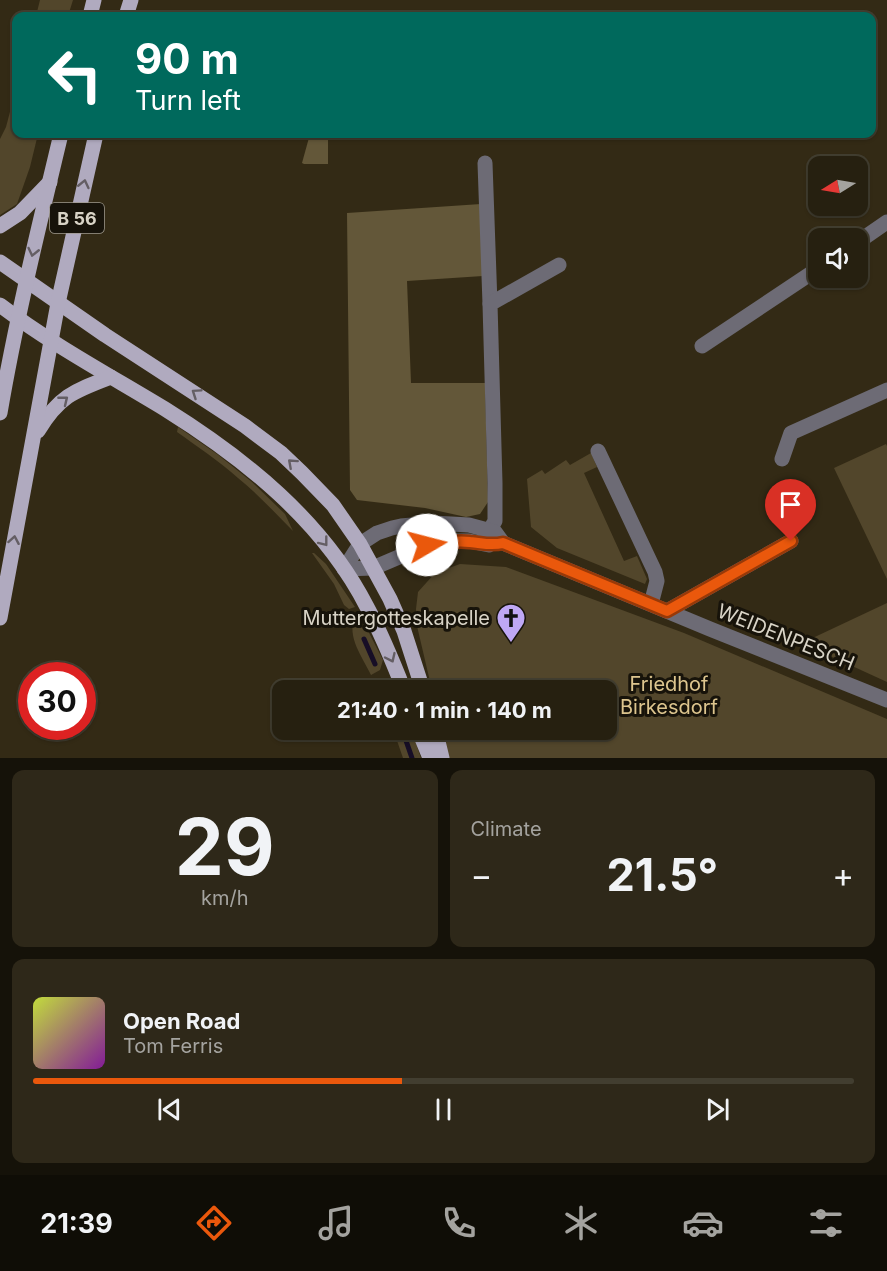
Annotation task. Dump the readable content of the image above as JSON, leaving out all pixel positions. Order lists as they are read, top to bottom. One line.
{"streets":{"main road":["B 56"],"street":["WEIDENPESCH"]},"parks":["Friedhof Birkesdorf"],"places":{"church":["Muttergotteskapelle"]},"north":"left","page":{"turn":["90 m","Turn left"],"limit":"30","trip":"21:40 · 1 min · 140 m","tile":[["29","km/h"],"Climate"],"heat":["−","21.5°","+"],"song":["Open Road","Tom Ferris"],"tabs":"21:39"}}
